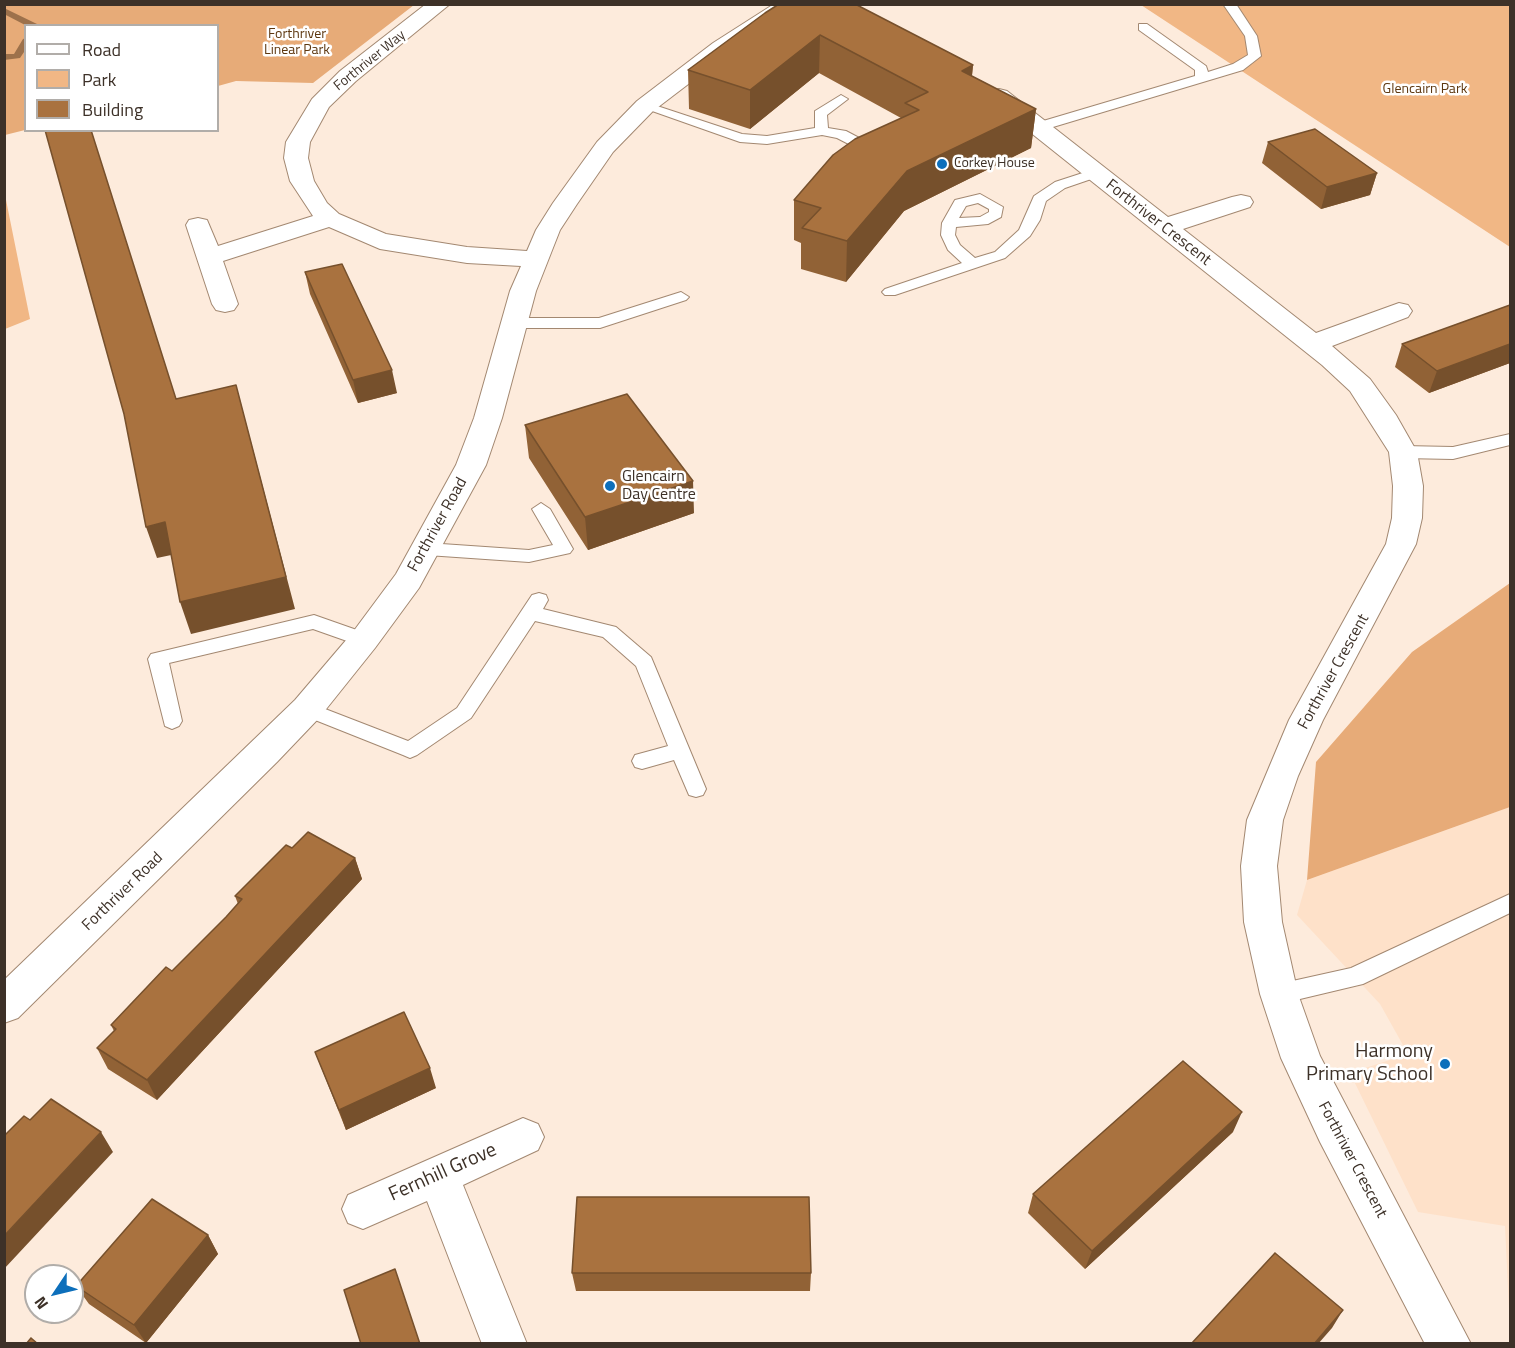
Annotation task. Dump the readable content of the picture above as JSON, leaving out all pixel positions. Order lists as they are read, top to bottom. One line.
{"streets":{"street":["Forthriver Way","Forthriver Crescent","Forthriver Road","Fernhill Grove"]},"crossings":[["Forthriver Way","Forthriver Road"]],"parks":["Forthriver Linear Park","Glencairn Park"],"places":["Corkey House","Glencairn Day Centre","Harmony Primary School"],"legend":["Road","Park","Building"],"north":"bottom left"}
